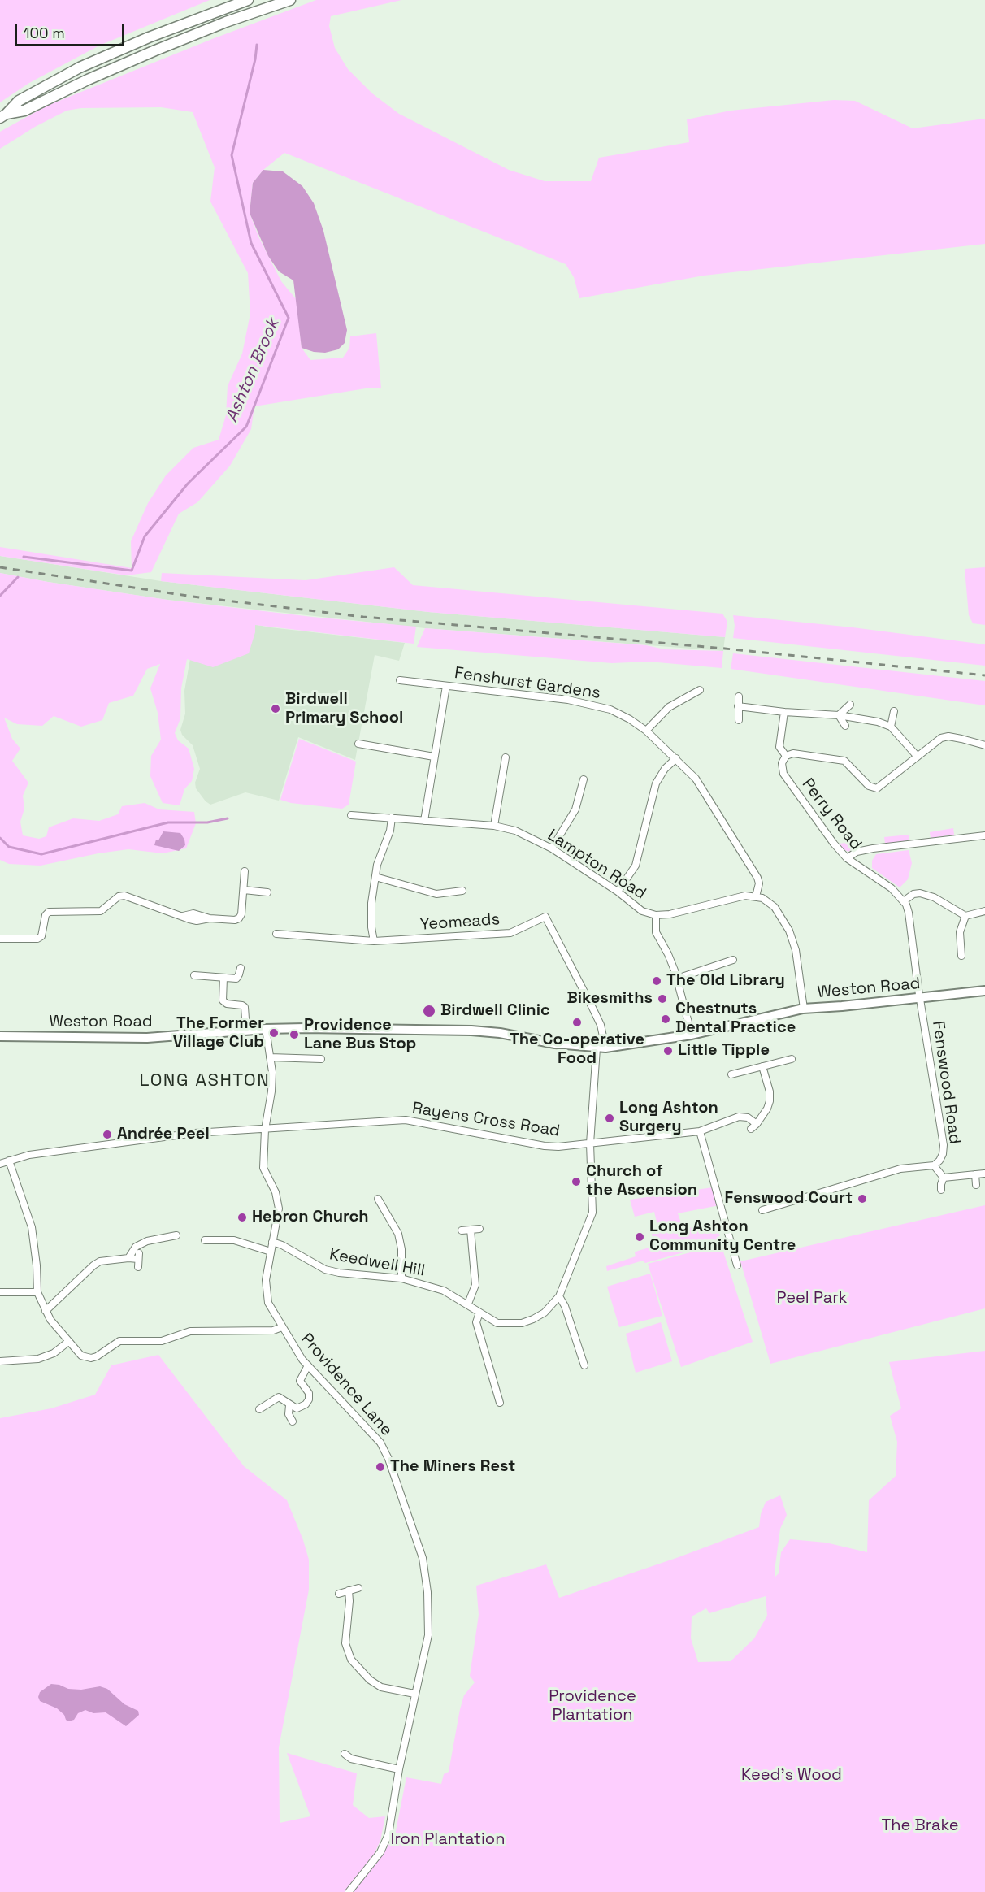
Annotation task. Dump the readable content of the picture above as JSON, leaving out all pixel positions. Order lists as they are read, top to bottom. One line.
{"streets":{"street":["Fenshurst Gardens","Perry Road","Lampton Road","Yeomeads","Weston Road","Fenswood Road","Rayens Cross Road","Keedwell Hill","Providence Lane"]},"crossings":[["Fenshurst Gardens","Lampton Road"],["Yeomeads","Keedwell Hill"],["Weston Road","Fenswood Road"],["Weston Road","Keedwell Hill"],["Weston Road","Providence Lane"],["Rayens Cross Road","Keedwell Hill"],["Rayens Cross Road","Providence Lane"],["Keedwell Hill","Providence Lane"]],"districts":["LONG ASHTON"],"water":["Ashton Brook"],"parks":["Peel Park","Providence Plantation","Keed's Wood","The Brake","Iron Plantation"],"places":["Birdwell Primary School","The Old Library","Bikesmiths","Birdwell Clinic","Chestnuts Dental Practice","The Co-operative Food","The Former Village Club","Providence Lane Bus Stop","Little Tipple","Long Ashton Surgery","Andrée Peel","Church of the Ascension","Fenswood Court","Hebron Church","Long Ashton Community Centre","The Miners Rest"],"scale_bar":"100 m"}
